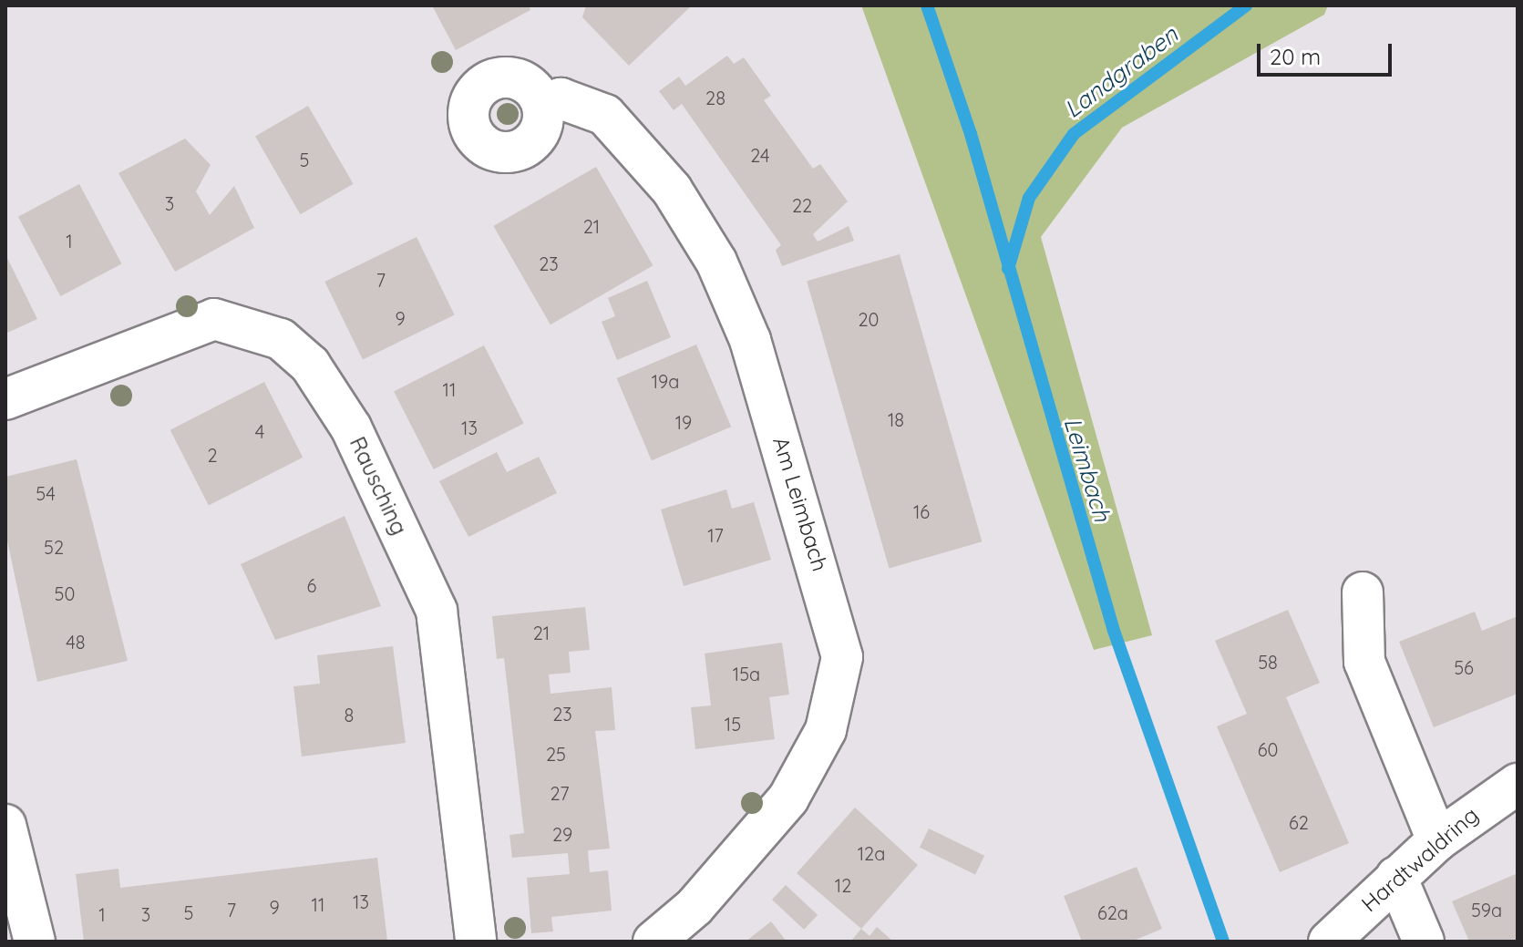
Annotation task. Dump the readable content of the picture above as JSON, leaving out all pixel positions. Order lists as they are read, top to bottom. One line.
{"streets":{"street":["Rausching","Am Leimbach","Hardtwaldring"]},"water":["Landgraben","Leimbach"],"house_numbers":["28","24","5","3","22","21","1","23","7","9","20","19a","11","18","19","13","4","2","54","16","17","52","6","50","21","48","58","56","15a","23","8","15","60","25","27","62","29","12a","12","13","11","9","7","59a","5","62a","1","3"],"scale_bar":"20 m"}
